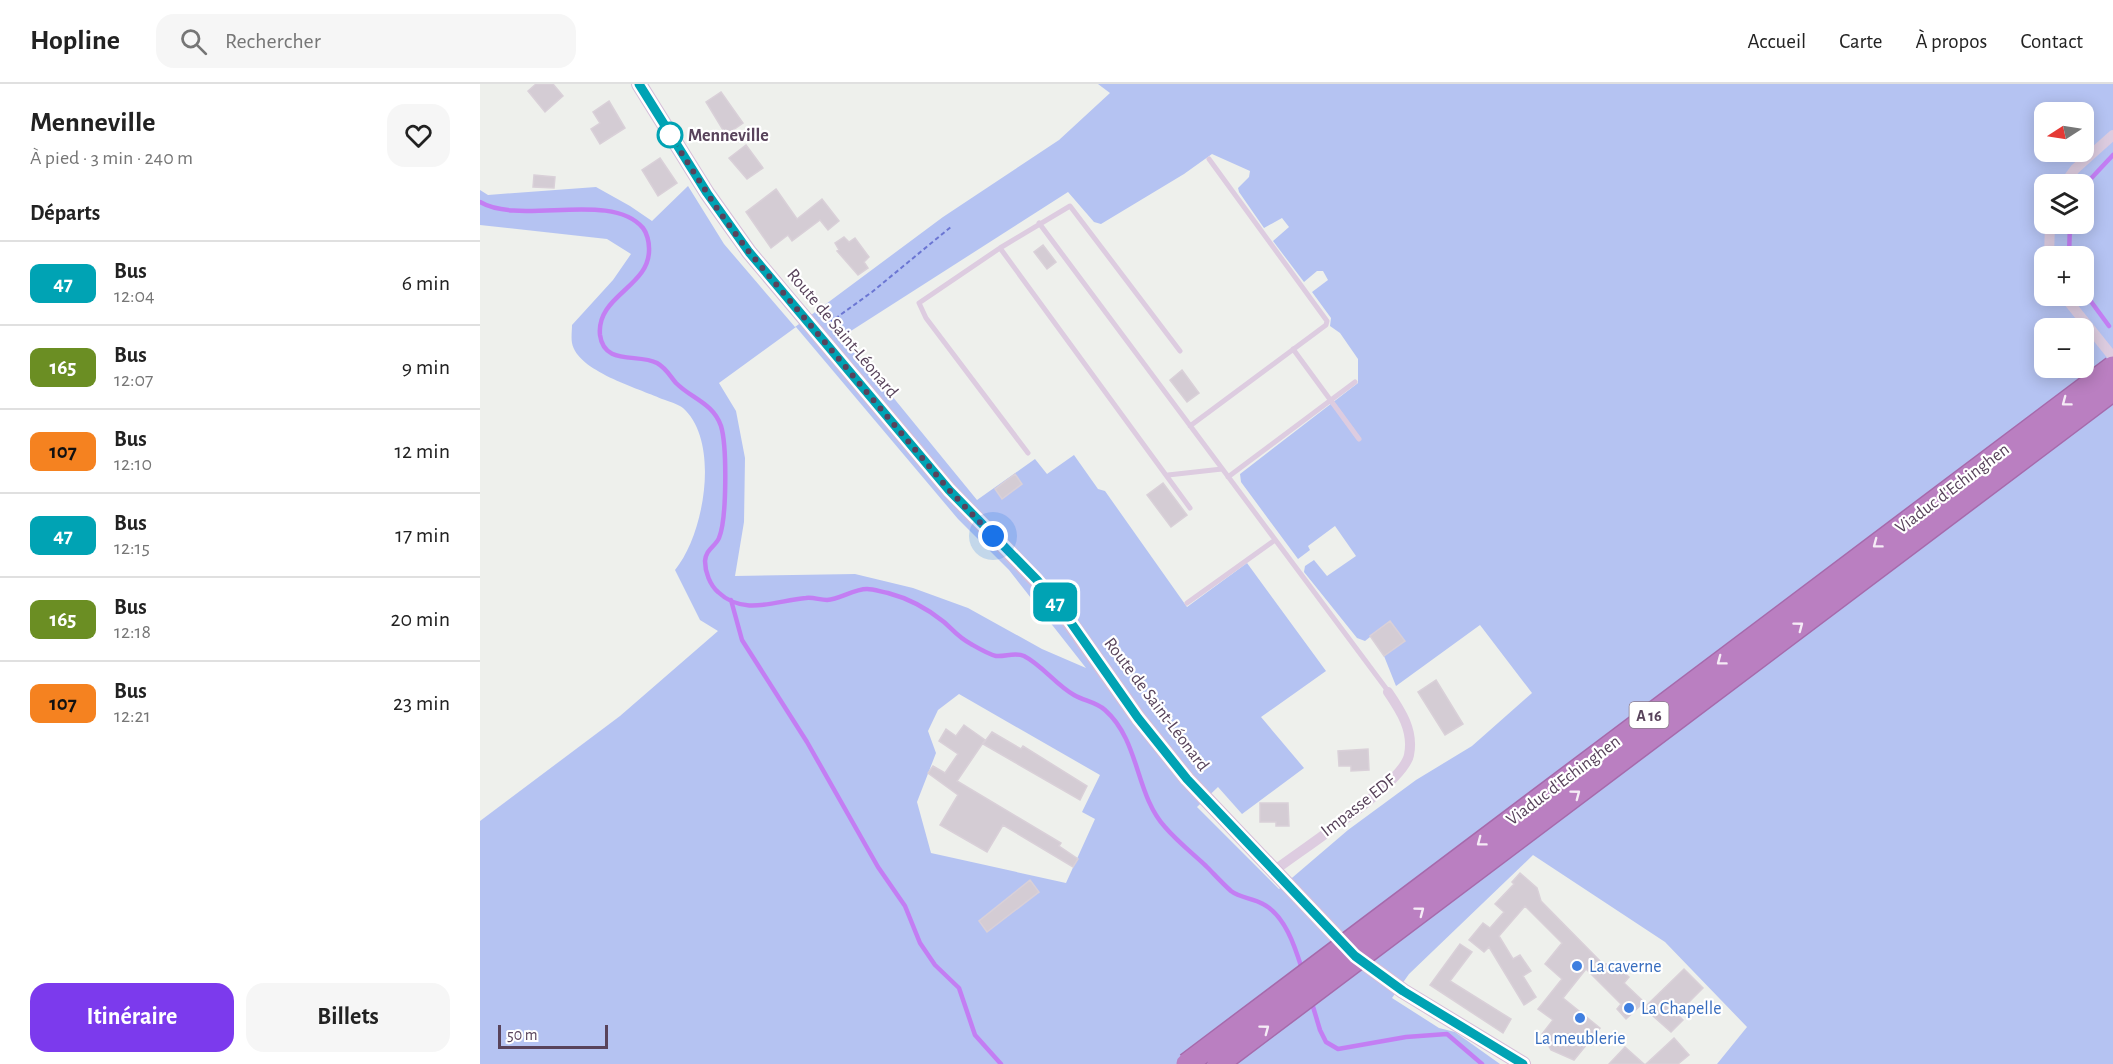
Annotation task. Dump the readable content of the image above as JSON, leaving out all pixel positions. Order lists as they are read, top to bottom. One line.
{"streets":{"highway":["Viaduc d'Echinghen","A 16"],"street":["Route de Saint-Léonard","Impasse EDF"]},"crossings":[["Route de Saint-Léonard","Impasse EDF"]],"places":["Menneville","La caverne","La Chapelle","La meublerie"],"lines":["bus line 47"],"scale_bar":"50 m","north":"left","page":{"header":"Hopline","search":"Rechercher","nav":["Accueil","Carte","À propos","Contact"],"heading":[["Menneville","À pied · 3 min · 240 m"],"Départs"],"on_map":"47","map_buttons":["+","−"],"list":[{"mark":"47","name":"Bus","note":"12:04","value":"6 min"},{"mark":"165","name":"Bus","note":"12:07","value":"9 min"},{"mark":"107","name":"Bus","note":"12:10","value":"12 min"},{"mark":"47","name":"Bus","note":"12:15","value":"17 min"},{"mark":"165","name":"Bus","note":"12:18","value":"20 min"},{"mark":"107","name":"Bus","note":"12:21","value":"23 min"}],"buttons":["Itinéraire","Billets"],"scale":"50 m"}}
